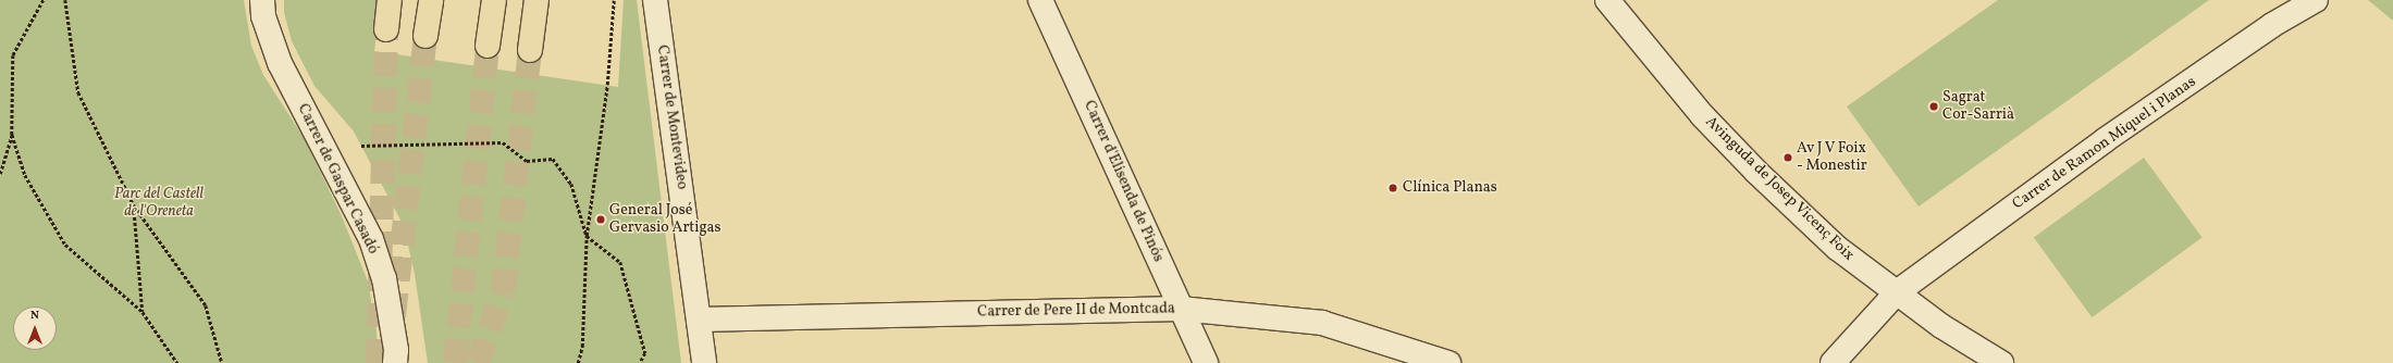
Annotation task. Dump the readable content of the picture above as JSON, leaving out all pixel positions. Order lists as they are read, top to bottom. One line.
{"streets":{"street":["Carrer de Montevideo","Carrer de Ramon Miquel i Planas","Carrer de Gaspar Casadó","Carrer d'Elisenda de Pinós","Avinguda de Josep Vicenç Foix","Carrer de Pere II de Montcada"]},"crossings":[["Carrer de Montevideo","Carrer de Pere II de Montcada"],["Carrer de Ramon Miquel i Planas","Avinguda de Josep Vicenç Foix"],["Carrer d'Elisenda de Pinós","Carrer de Pere II de Montcada"]],"parks":["Parc del Castell de l'Oreneta"],"places":["Sagrat Cor-Sarrià","Av J V Foix - Monestir","Clínica Planas","General José Gervasio Artigas"],"north":"top"}
